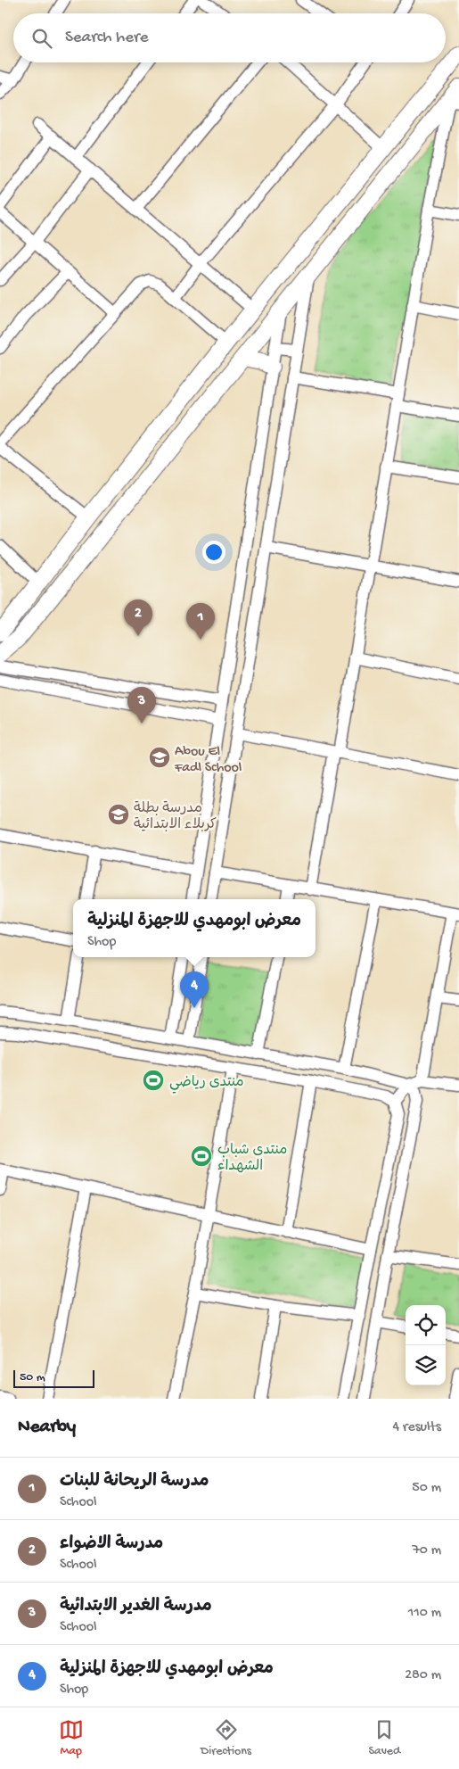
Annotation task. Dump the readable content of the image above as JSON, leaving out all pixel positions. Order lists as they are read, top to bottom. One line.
{"places":{"school or university":["Abou El Fadl School","مدرسة بطلة كربلاء الابتدائية"],"sports":["منتدى رياضي","منتدى شباب الشهداء"]},"scale_bar":"50 m","page":{"search":"Search here","pins":["2","1","3","4"],"popup":["معرض ابومهدي للاجهزة المنزلية","Shop"],"scale":"50 m","heading":["Nearby","4 results"],"list":[{"mark":"1","name":"مدرسة الريحانة للبنات","note":"School","value":"50 m"},{"mark":"2","name":"مدرسة الاضواء","note":"School","value":"70 m"},{"mark":"3","name":"مدرسة الغدير الابتدائية","note":"School","value":"110 m"},{"mark":"4","name":"معرض ابومهدي للاجهزة المنزلية","note":"Shop","value":"280 m"}],"nav":["Map","Directions","Saved"]}}
